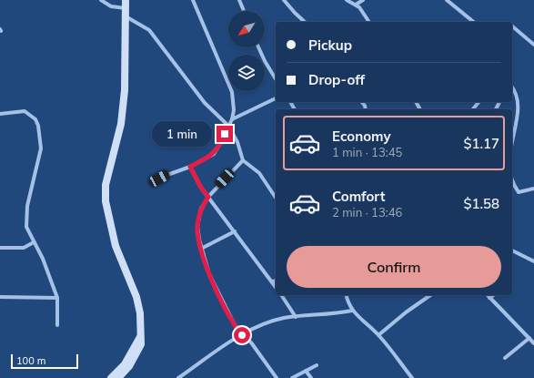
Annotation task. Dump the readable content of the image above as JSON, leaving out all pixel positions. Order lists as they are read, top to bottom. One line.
{"scale_bar":"100 m","north":"bottom left","page":{"banner":["Pickup","Drop-off"],"list":[{"name":"Economy","note":"1 min · 13:45","value":"$1.17"},{"name":"Comfort","note":"2 min · 13:46","value":"$1.58"}],"bubble":"1 min","buttons":"Confirm","scale":"100 m"}}
